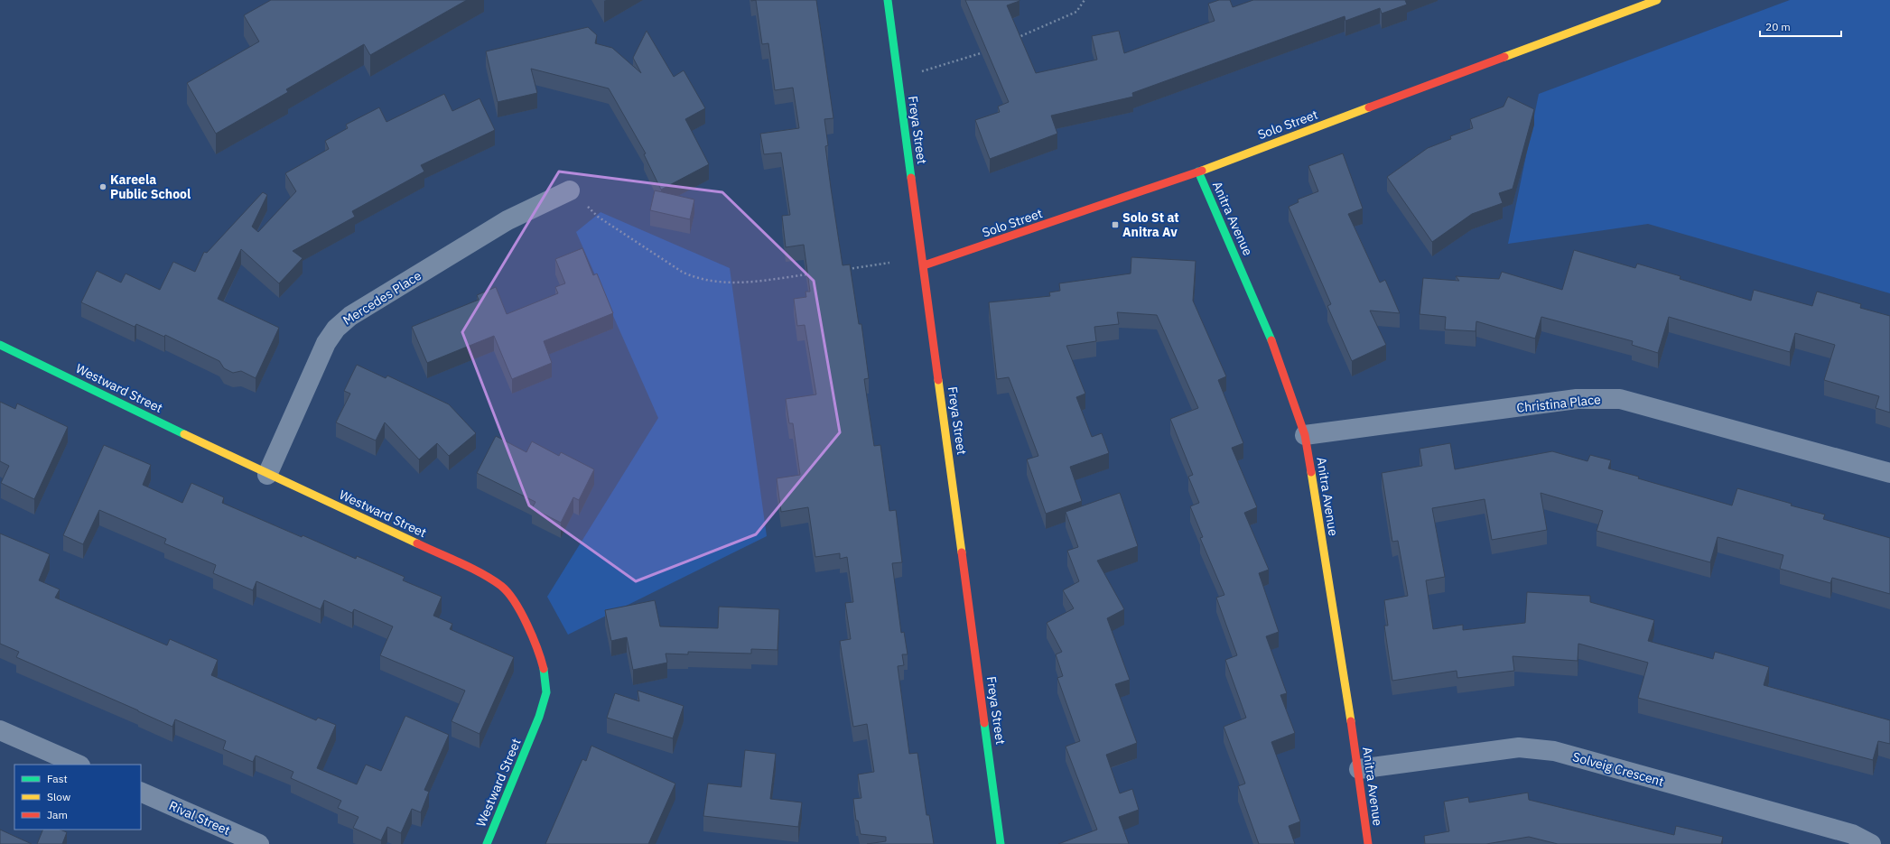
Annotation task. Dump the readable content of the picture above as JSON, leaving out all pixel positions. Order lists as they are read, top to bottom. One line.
{"streets":{"street":["Solo Street","Freya Street","Anitra Avenue","Mercedes Place","Westward Street","Christina Place","Solveig Crescent","Rival Street"]},"crossings":[["Solo Street","Freya Street"],["Solo Street","Anitra Avenue"],["Anitra Avenue","Christina Place"],["Anitra Avenue","Solveig Crescent"],["Mercedes Place","Westward Street"]],"places":{"other":["Kareela Public School"],"transit":["Solo St at Anitra Av"]},"legend":["Fast","Slow","Jam"],"scale_bar":"20 m"}
